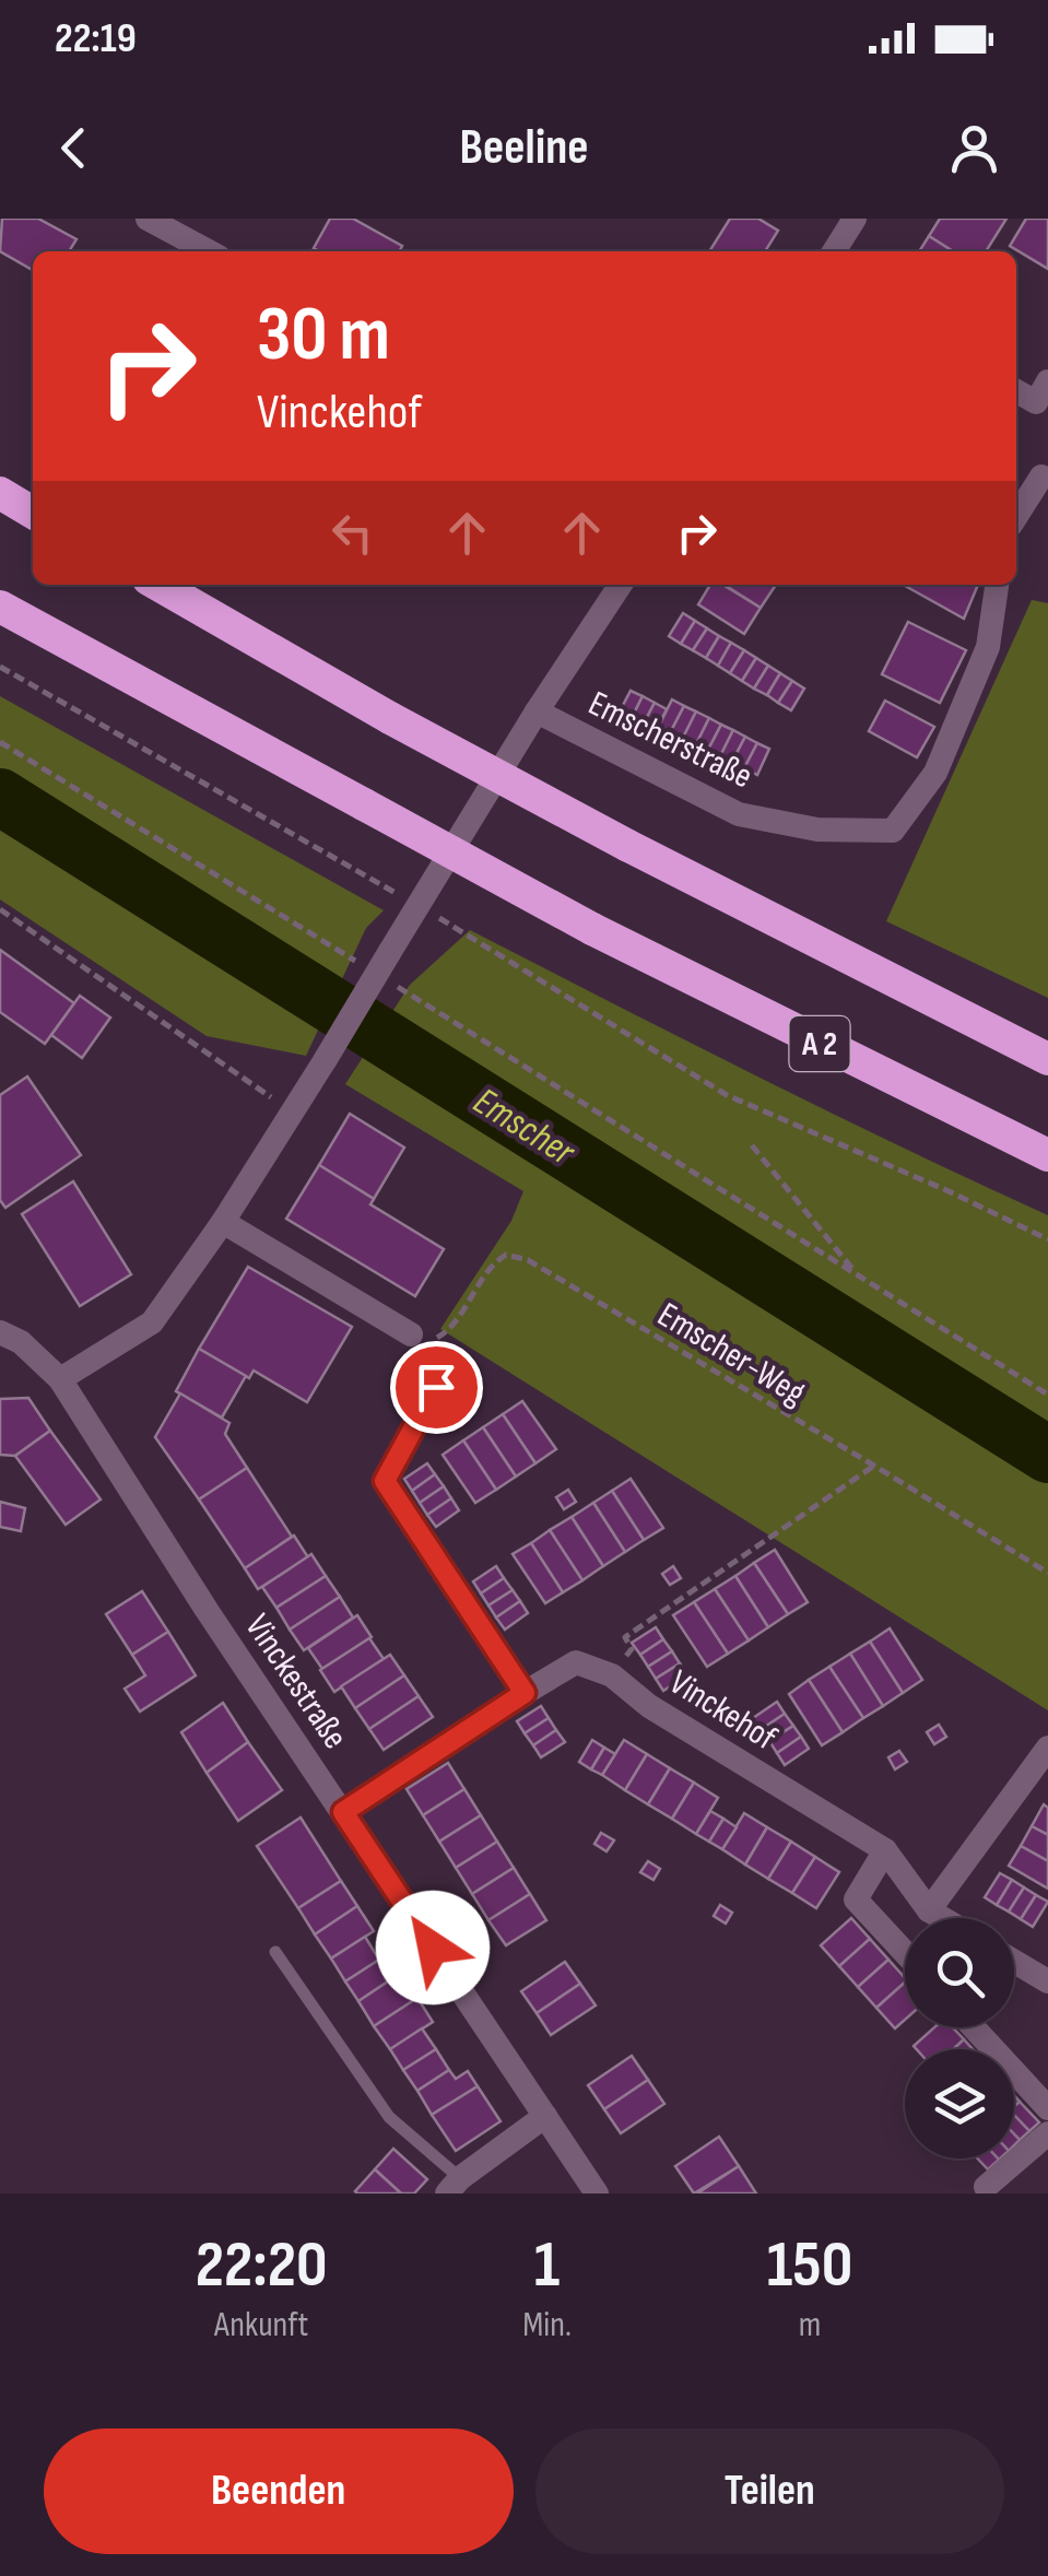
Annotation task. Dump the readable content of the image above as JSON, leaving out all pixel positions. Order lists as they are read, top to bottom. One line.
{"streets":{"highway":["A 2"],"street":["Emscherstraße","Vinckestraße","Vinckehof"],"path":["Emscher-Weg"]},"crossings":[["Emscherstraße","Vinckestraße"]],"water":["Emscher"],"page":{"status":"22:19","header":"Beeline","turn":["30 m","Vinckehof"],"eta":["22:20","Ankunft","1","Min.","150","m"],"buttons":["Beenden","Teilen"]}}
